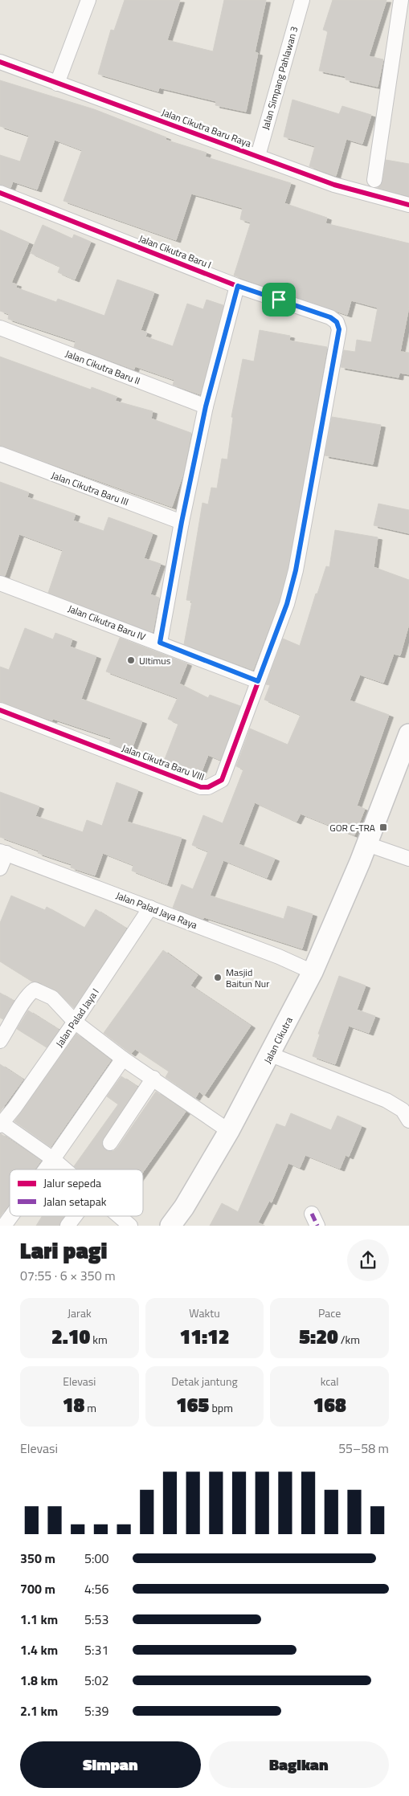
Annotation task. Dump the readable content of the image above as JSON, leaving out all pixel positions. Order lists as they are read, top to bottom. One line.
{"streets":{"main road":["Jalan Cikutra"],"street":["Jalan Simpang Pahlawan 3","Jalan Cikutra Baru Raya","Jalan Cikutra Baru I","Jalan Cikutra Baru II","Jalan Cikutra Baru III","Jalan Cikutra Baru IV","Jalan Cikutra Baru VIII","Jalan Palad Jaya Raya","Jalan Palad Jaya I"]},"crossings":[["Jalan Simpang Pahlawan 3","Jalan Cikutra Baru Raya"],["Jalan Cikutra Baru I","Jalan Cikutra Baru VIII"],["Jalan Cikutra Baru IV","Jalan Cikutra Baru VIII"],["Jalan Palad Jaya Raya","Jalan Palad Jaya I"],["Jalan Palad Jaya Raya","Jalan Cikutra"]],"places":{"other":["Ultimus","Masjid Baitun Nur"],"transit":["GOR C-TRA"]},"legend":["Jalur sepeda","Jalan setapak"],"page":{"heading":["Lari pagi","07:55 · 6 × 350 m"],"stats":[["Jarak","2.10 km"],["Waktu","11:12"],["Pace","5:20 /km"],["Elevasi","18 m"],["Detak jantung","165 bpm"],["kcal","168"]],"chart":["Elevasi","55–58 m"],"list":[{"name":"350 m","note":"5:00"},{"name":"700 m","note":"4:56"},{"name":"1.1 km","note":"5:53"},{"name":"1.4 km","note":"5:31"},{"name":"1.8 km","note":"5:02"},{"name":"2.1 km","note":"5:39"}],"buttons":["Simpan","Bagikan"]}}
